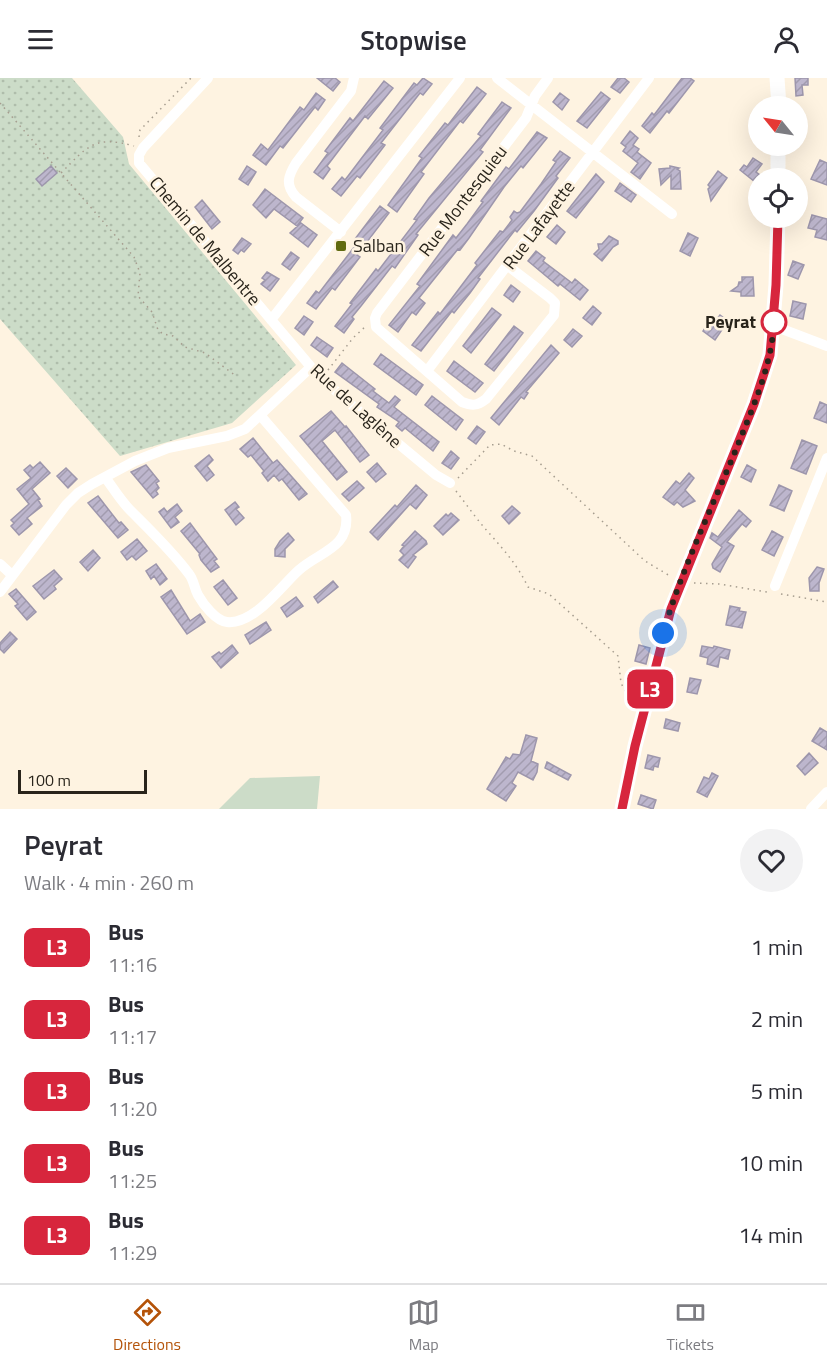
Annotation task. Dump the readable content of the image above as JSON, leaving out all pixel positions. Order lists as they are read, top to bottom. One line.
{"streets":{"street":["Rue Montesquieu","Rue Lafayette","Chemin de Malbentre","Rue de Laglène"]},"crossings":[["Chemin de Malbentre","Rue de Laglène"]],"places":{"transit":["Salban"],"other":["Peyrat"]},"lines":["bus line L3"],"scale_bar":"100 m","north":"top left","page":{"header":"Stopwise","on_map":"L3","scale":"100 m","heading":["Peyrat","Walk · 4 min · 260 m"],"list":[{"mark":"L3","name":"Bus","note":"11:16","value":"1 min"},{"mark":"L3","name":"Bus","note":"11:17","value":"2 min"},{"mark":"L3","name":"Bus","note":"11:20","value":"5 min"},{"mark":"L3","name":"Bus","note":"11:25","value":"10 min"},{"mark":"L3","name":"Bus","note":"11:29","value":"14 min"}],"tabs":["Directions","Map","Tickets"]}}
